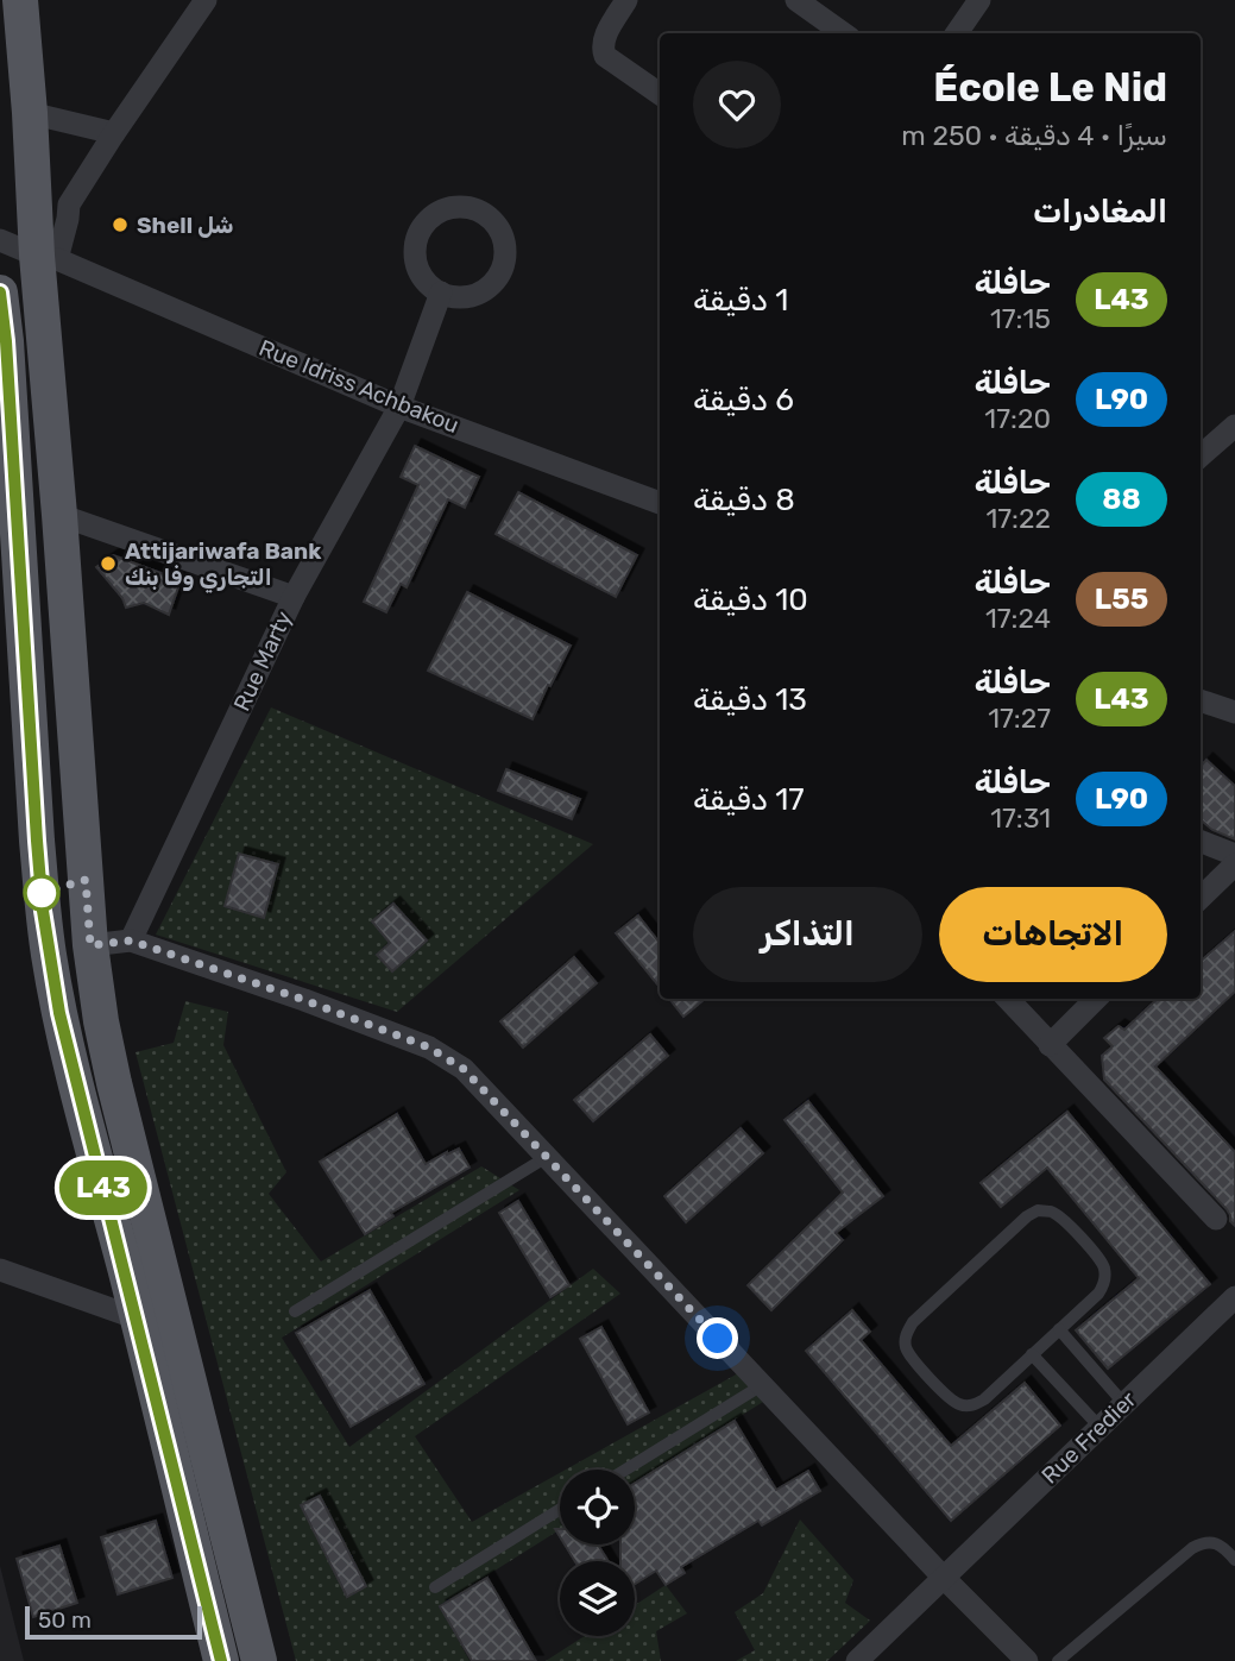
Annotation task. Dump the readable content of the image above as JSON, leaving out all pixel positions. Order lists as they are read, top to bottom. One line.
{"streets":{"street":["Rue Idriss Achbakou","Rue Marty","Rue Fredier"]},"crossings":[["Rue Idriss Achbakou","Rue Marty"]],"places":["Shell شل","Attijariwafa Bank التجاري وفا بنك"],"lines":["bus line L43"],"scale_bar":"50 m","page":{"on_map":"L43","heading":[["École Le Nid","سيرًا · 4 دقيقة · 250 m"],"المغادرات"],"list":[{"mark":"L43","name":"حافلة","note":"17:15","value":"1 دقيقة"},{"mark":"L90","name":"حافلة","note":"17:20","value":"6 دقيقة"},{"mark":"88","name":"حافلة","note":"17:22","value":"8 دقيقة"},{"mark":"L55","name":"حافلة","note":"17:24","value":"10 دقيقة"},{"mark":"L43","name":"حافلة","note":"17:27","value":"13 دقيقة"},{"mark":"L90","name":"حافلة","note":"17:31","value":"17 دقيقة"}],"buttons":["الاتجاهات","التذاكر"],"scale":"50 m"}}
